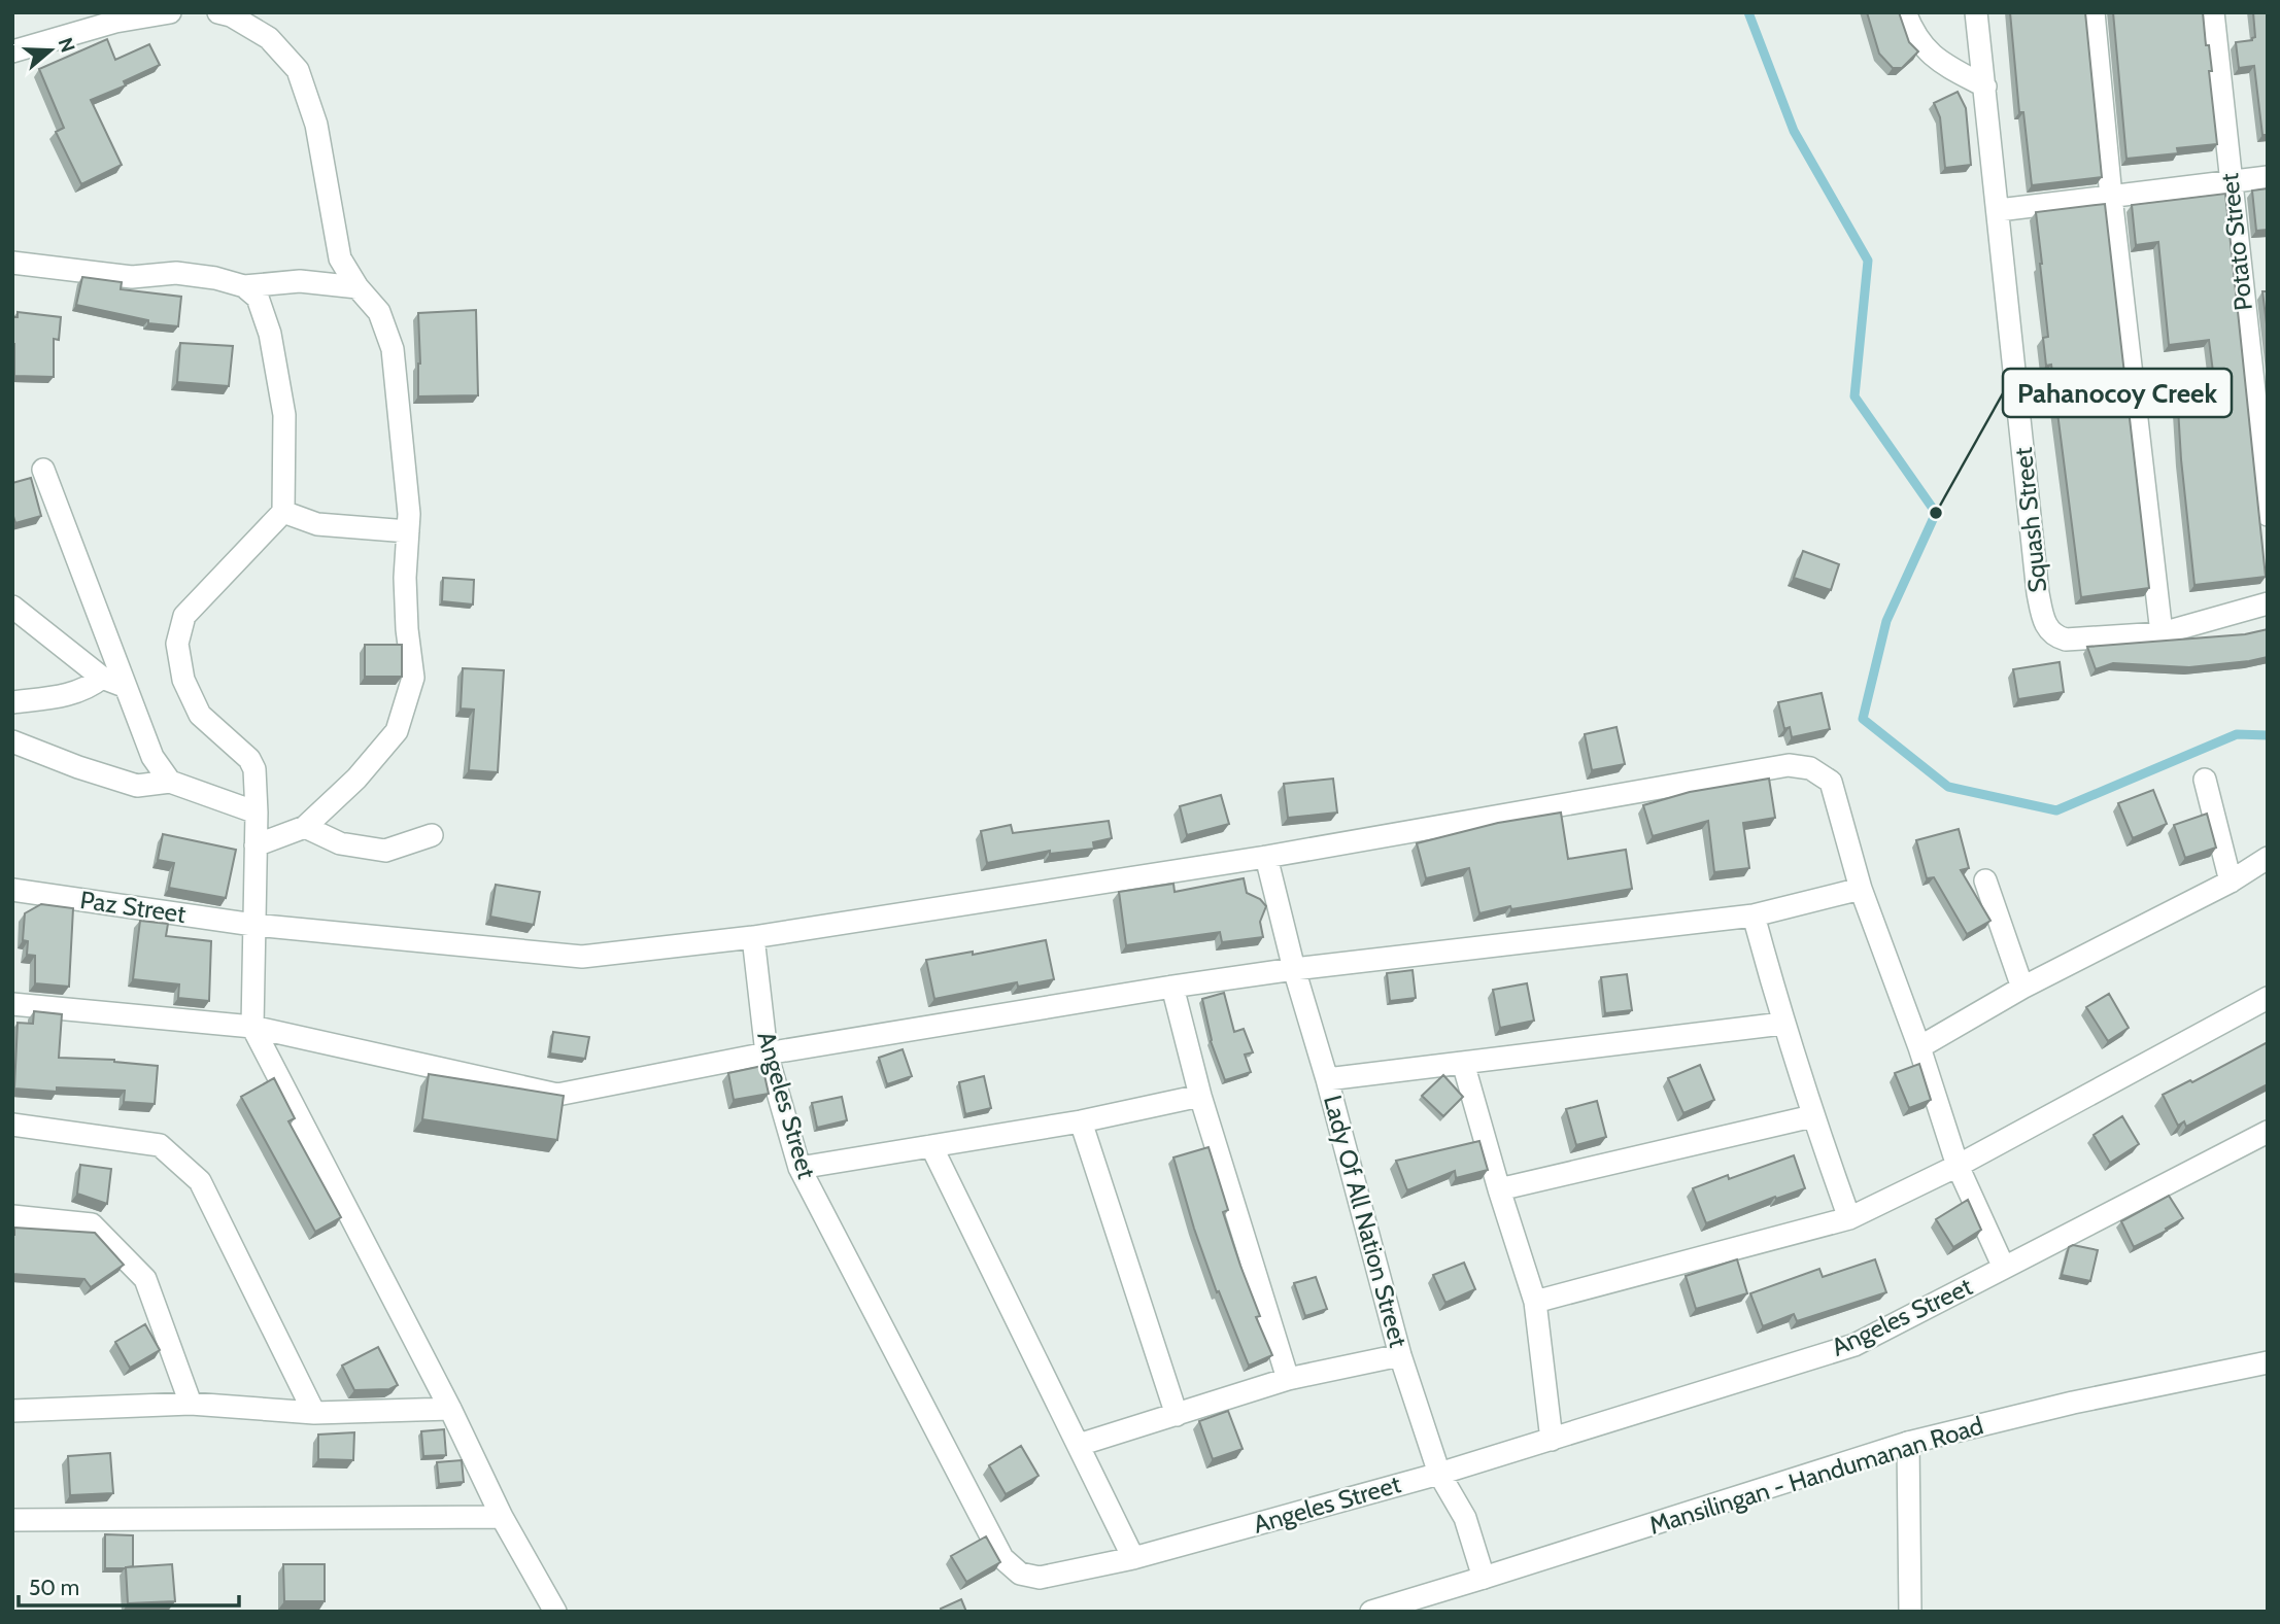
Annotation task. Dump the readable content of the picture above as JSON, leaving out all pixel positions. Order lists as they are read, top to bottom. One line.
{"streets":{"street":["Potato Street","Squash Street","Paz Street","Angeles Street","Lady Of All Nation Street","Mansilingan - Handumanan Road"]},"crossings":[["Paz Street","Angeles Street"],["Paz Street","Lady Of All Nation Street"],["Angeles Street","Lady Of All Nation Street"],["Lady Of All Nation Street","Mansilingan - Handumanan Road"]],"places":["Pahanocoy Creek"],"scale_bar":"50 m","north":"right"}
